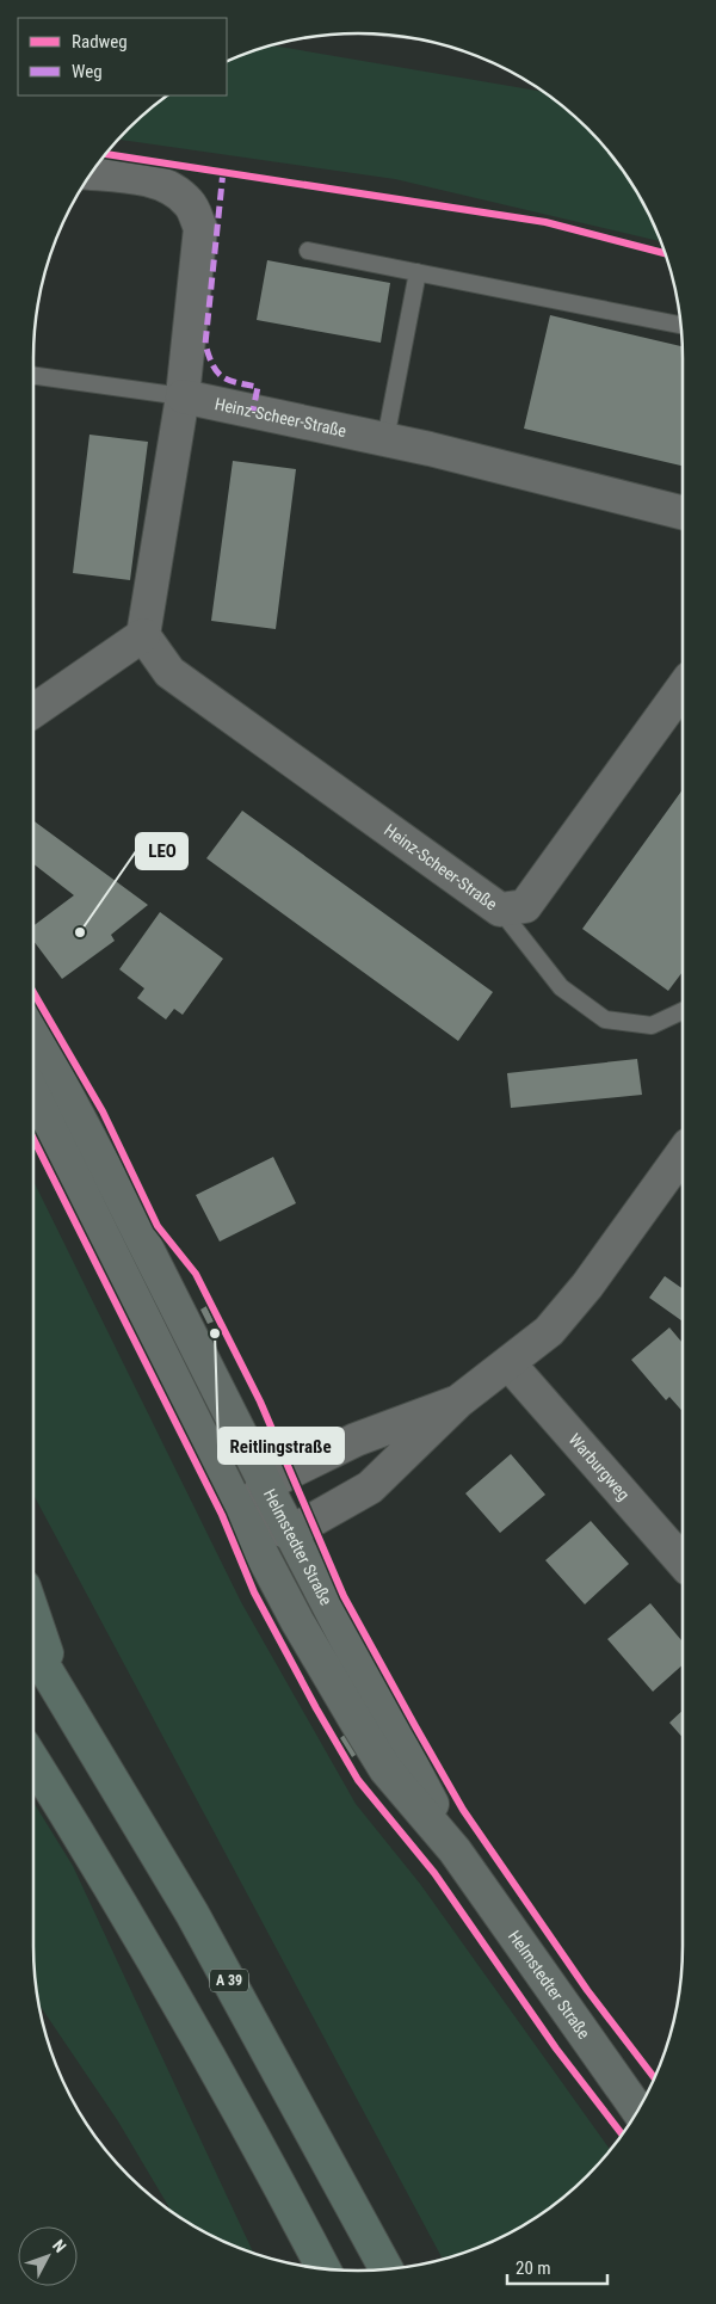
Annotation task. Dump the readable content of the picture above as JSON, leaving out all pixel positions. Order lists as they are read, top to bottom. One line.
{"streets":{"highway":["A 39"],"street":["Heinz-Scheer-Straße","Warburgweg","Helmstedter Straße"]},"places":["LEO","Reitlingstraße"],"legend":["Radweg","Weg"],"scale_bar":"20 m","north":"top right"}
